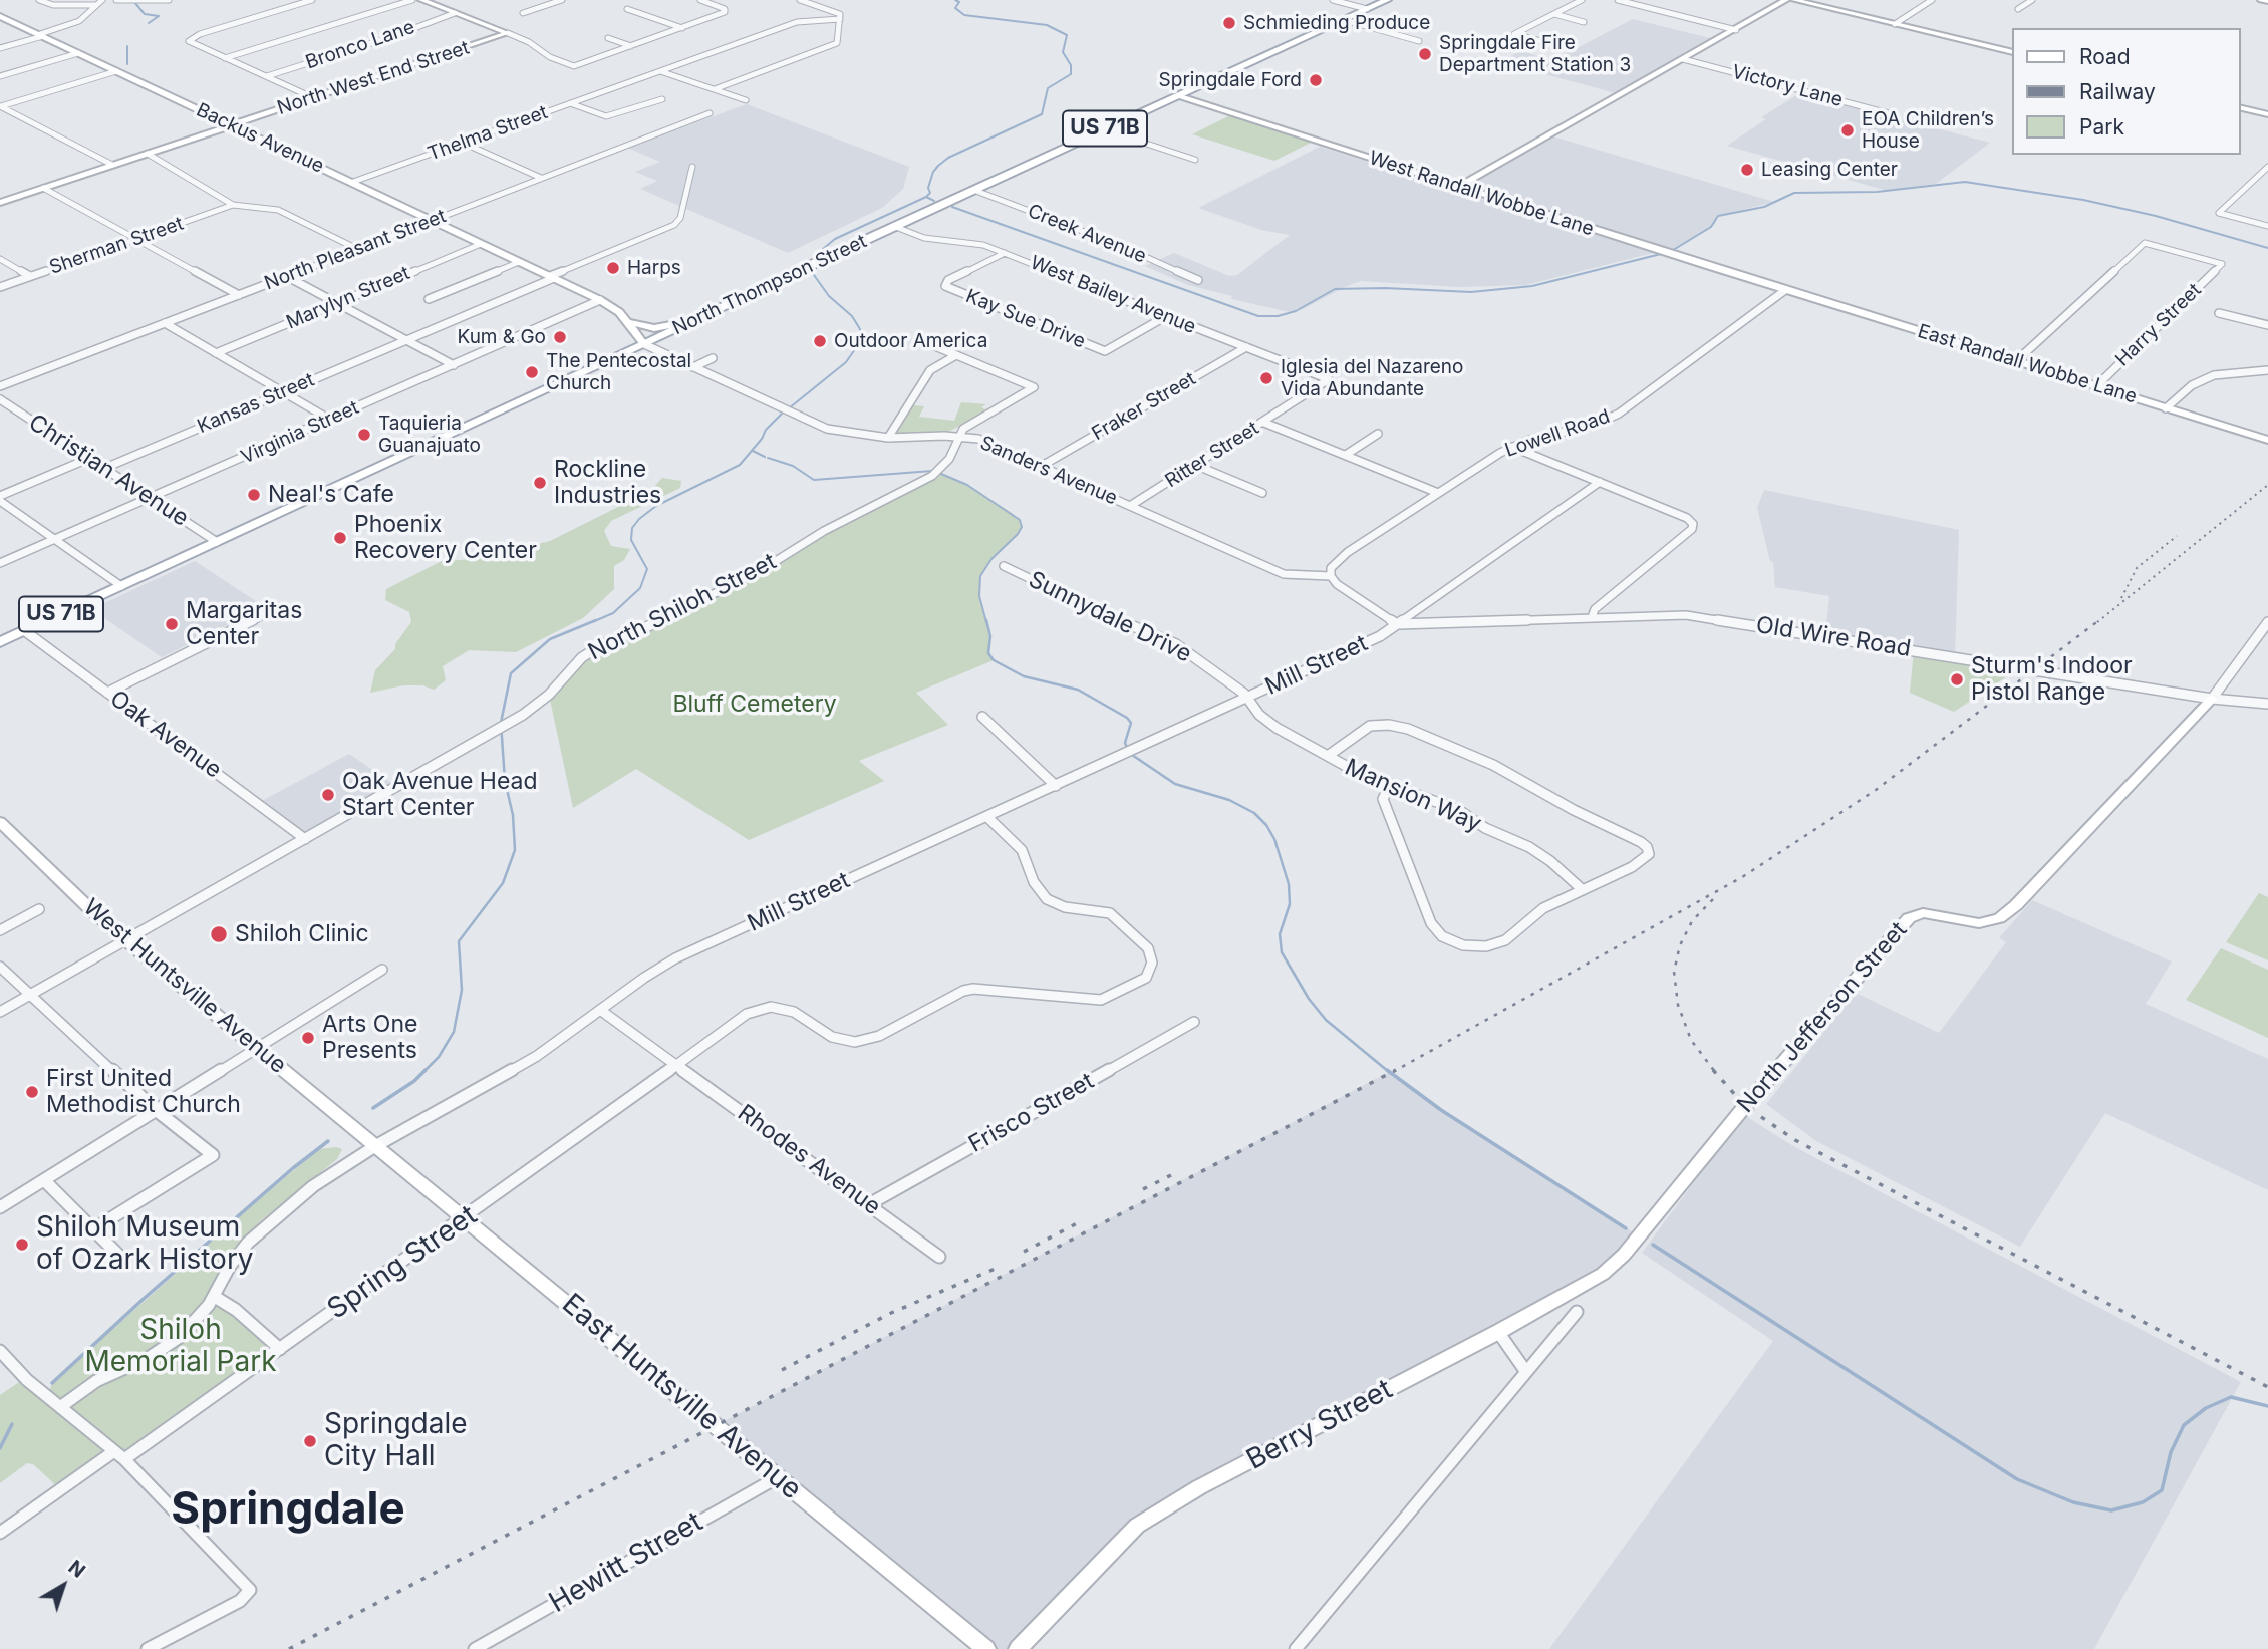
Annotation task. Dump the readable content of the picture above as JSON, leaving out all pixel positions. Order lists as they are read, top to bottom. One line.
{"streets":{"main road":["US 71B","North Thompson Street"],"street":["Bronco Lane","North West End Street","Victory Lane","Thelma Street","Backus Avenue","West Randall Wobbe Lane","Creek Avenue","Sherman Street","North Pleasant Street","West Bailey Avenue","Marylyn Street","Kay Sue Drive","Harry Street","East Randall Wobbe Lane","Kansas Street","Fraker Street","Virginia Street","Lowell Road","Ritter Street","Christian Avenue","Sanders Avenue","North Shiloh Street","Sunnydale Drive","Old Wire Road","Mill Street","Oak Avenue","Mansion Way","West Huntsville Avenue","North Jefferson Street","Frisco Street","Rhodes Avenue","Spring Street","East Huntsville Avenue","Berry Street","Hewitt Street"]},"crossings":[["North West End Street","Backus Avenue"],["Thelma Street","Backus Avenue"],["Backus Avenue","North Pleasant Street"],["Backus Avenue","North Thompson Street"],["Backus Avenue","Marylyn Street"],["Backus Avenue","Kansas Street"],["Backus Avenue","Virginia Street"],["Backus Avenue","Sanders Avenue"],["West Randall Wobbe Lane","North Thompson Street"],["West Randall Wobbe Lane","East Randall Wobbe Lane"],["West Randall Wobbe Lane","Lowell Road"],["Creek Avenue","North Thompson Street"],["North Thompson Street","West Bailey Avenue"],["North Thompson Street","Christian Avenue"],["North Thompson Street","Sanders Avenue"],["North Thompson Street","Oak Avenue"],["West Bailey Avenue","Kay Sue Drive"],["West Bailey Avenue","Fraker Street"],["West Bailey Avenue","Ritter Street"],["Harry Street","East Randall Wobbe Lane"],["East Randall Wobbe Lane","Lowell Road"],["Kansas Street","Christian Avenue"],["Fraker Street","Sanders Avenue"],["Virginia Street","Christian Avenue"],["Lowell Road","Sanders Avenue"],["Ritter Street","Sanders Avenue"],["Sanders Avenue","North Shiloh Street"],["North Shiloh Street","Oak Avenue"],["North Shiloh Street","West Huntsville Avenue"],["Sunnydale Drive","Mill Street"],["Sunnydale Drive","Mansion Way"],["Old Wire Road","Mill Street"],["Old Wire Road","North Jefferson Street"],["Mill Street","Mansion Way"],["Mill Street","West Huntsville Avenue"],["Mill Street","Rhodes Avenue"],["Mill Street","East Huntsville Avenue"],["West Huntsville Avenue","East Huntsville Avenue"],["North Jefferson Street","Berry Street"],["Frisco Street","Rhodes Avenue"],["Rhodes Avenue","Spring Street"],["Spring Street","East Huntsville Avenue"],["East Huntsville Avenue","Hewitt Street"]],"districts":["Springdale"],"parks":["Bluff Cemetery","Shiloh Memorial Park"],"places":["Schmieding Produce","Springdale Fire Department Station 3","Springdale Ford","EOA Children’s House","Leasing Center","Harps","Kum & Go","Outdoor America","The Pentecostal Church","Iglesia del Nazareno Vida Abundante","Taquieria Guanajuato","Rockline Industries","Neal's Cafe","Phoenix Recovery Center","Margaritas Center","Sturm's Indoor Pistol Range","Oak Avenue Head Start Center","Shiloh Clinic","Arts One Presents","First United Methodist Church","Shiloh Museum of Ozark History","Springdale City Hall"],"legend":["Road","Railway","Park"],"north":"top right"}
